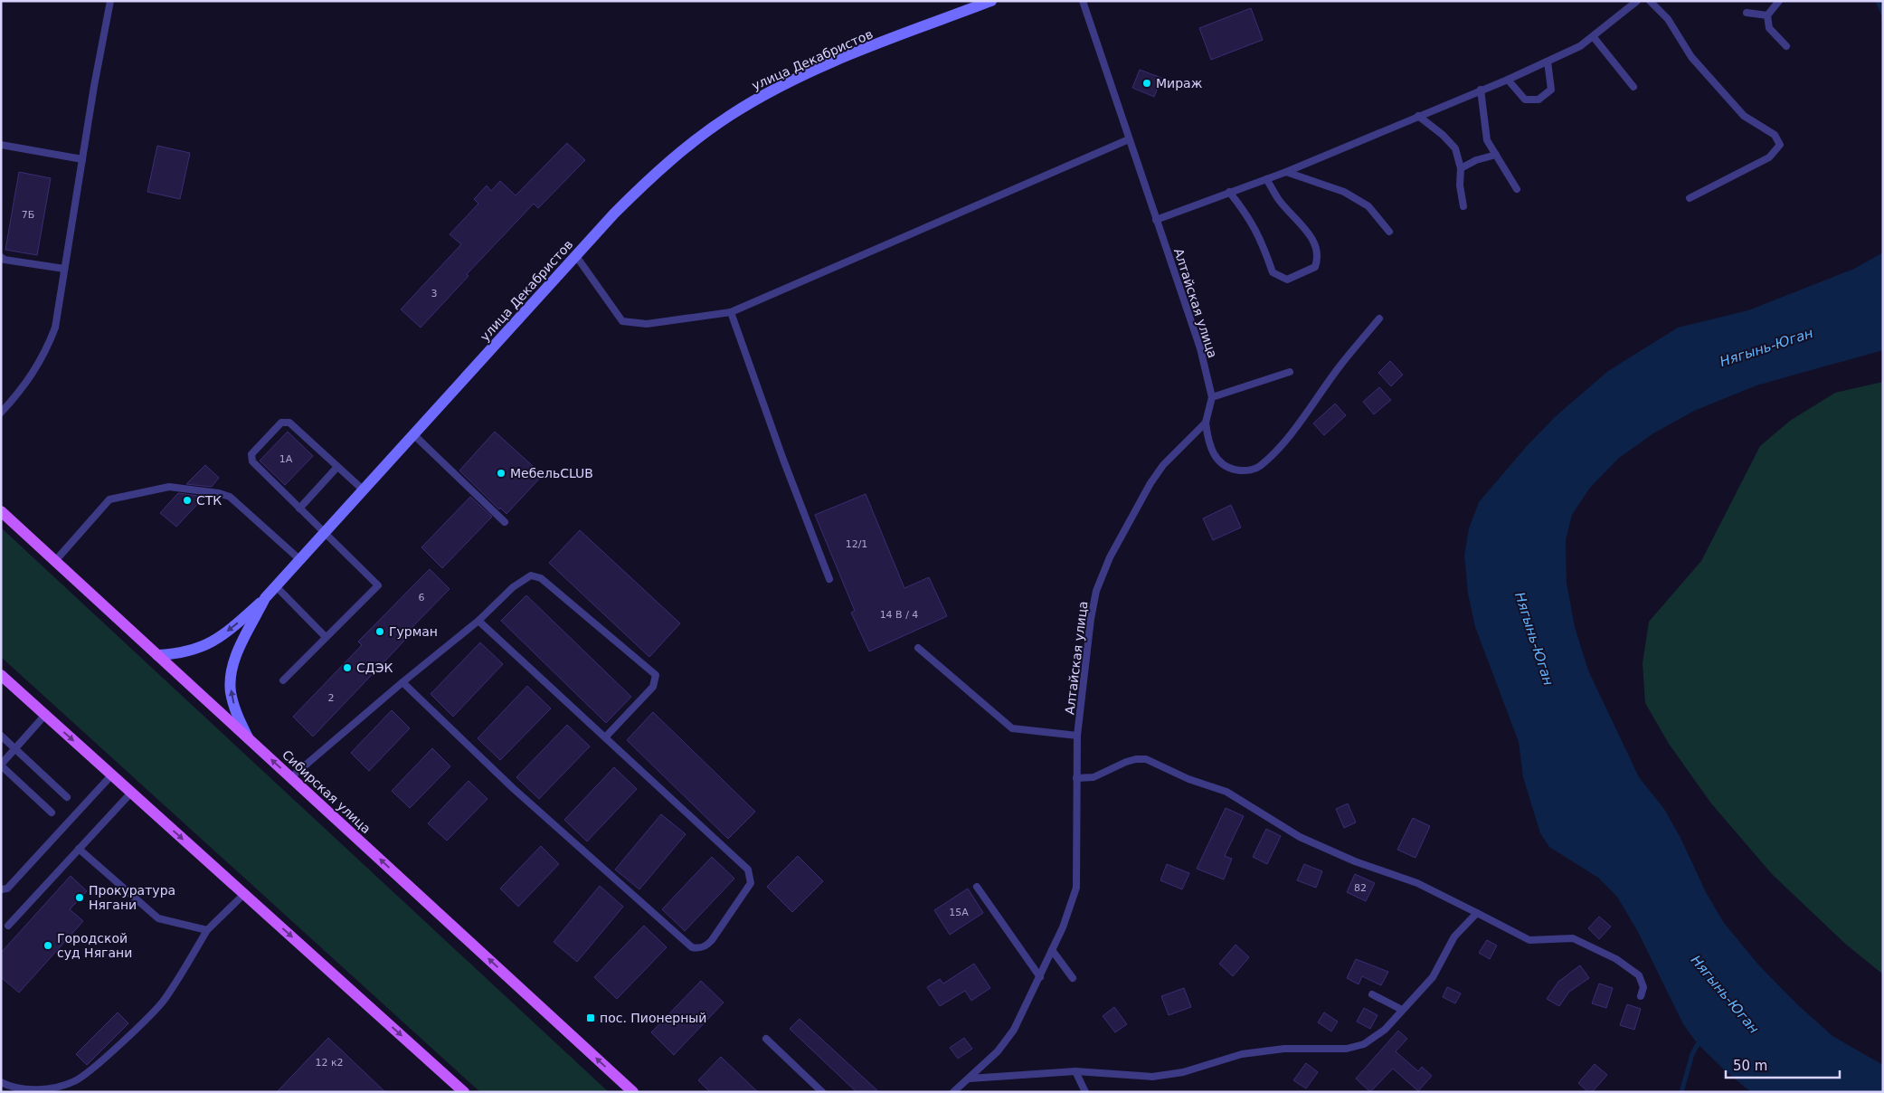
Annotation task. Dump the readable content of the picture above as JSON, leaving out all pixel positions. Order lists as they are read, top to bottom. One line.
{"streets":{"main road":["улица Декабристов","Сибирская улица"],"lane":["Алтайская улица"]},"crossings":[["улица Декабристов","Сибирская улица"]],"one_way":["Сибирская улица"],"water":["Нягынь-Юган"],"places":{"other":["Мираж","МебельCLUB","СТК","Гурман","СДЭК","Прокуратура Нягани","Городской суд Нягани"],"transit":["пос. Пионерный"]},"house_numbers":["7Б","3","1А","12/1","6","14 В / 4","2","82","15А","12 к2"],"scale_bar":"50 m"}
